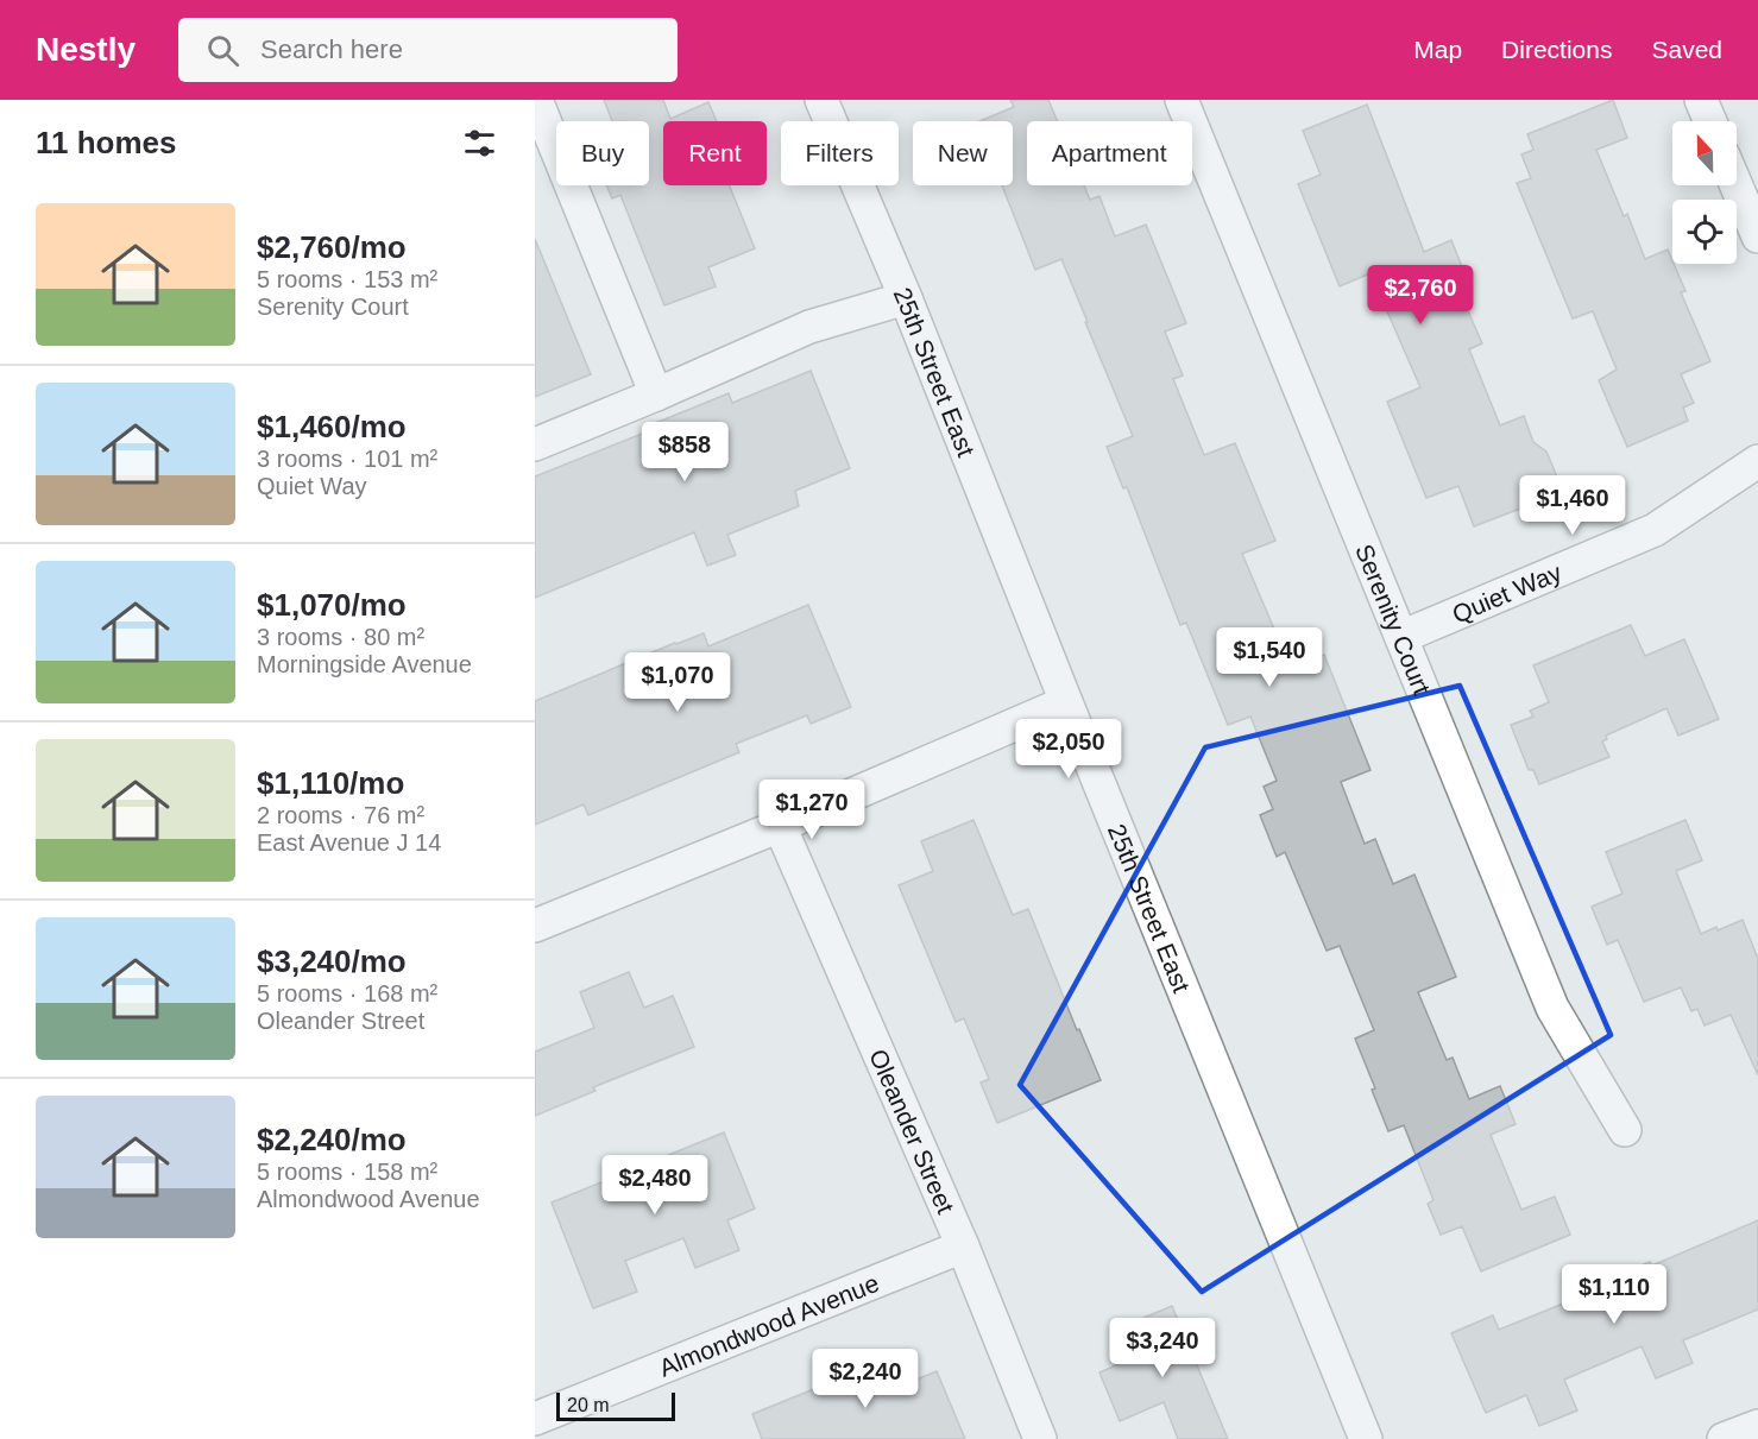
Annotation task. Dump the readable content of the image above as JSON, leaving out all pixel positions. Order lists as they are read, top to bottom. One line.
{"streets":{"street":["25th Street East","Quiet Way","Serenity Court","Oleander Street","Almondwood Avenue"]},"crossings":[["Quiet Way","Serenity Court"],["Oleander Street","Almondwood Avenue"]],"scale_bar":"20 m","north":"top","page":{"header":"Nestly","search":"Search here","nav":["Map","Directions","Saved"],"heading":"11 homes","chip":["Buy","Rent","Filters","New","Apartment"],"list":[{"name":"$2,760/mo","note":"5 rooms · 153 m² · Serenity Court"},{"name":"$1,460/mo","note":"3 rooms · 101 m² · Quiet Way"},{"name":"$1,070/mo","note":"3 rooms · 80 m² · Morningside Avenue"},{"name":"$1,110/mo","note":"2 rooms · 76 m² · East Avenue J 14"},{"name":"$3,240/mo","note":"5 rooms · 168 m² · Oleander Street"},{"name":"$2,240/mo","note":"5 rooms · 158 m² · Almondwood Avenue"}],"price":["$2,760","$858","$1,460","$1,540","$1,070","$2,050","$1,270","$2,480","$1,110","$3,240","$2,240"],"scale":"20 m"}}
